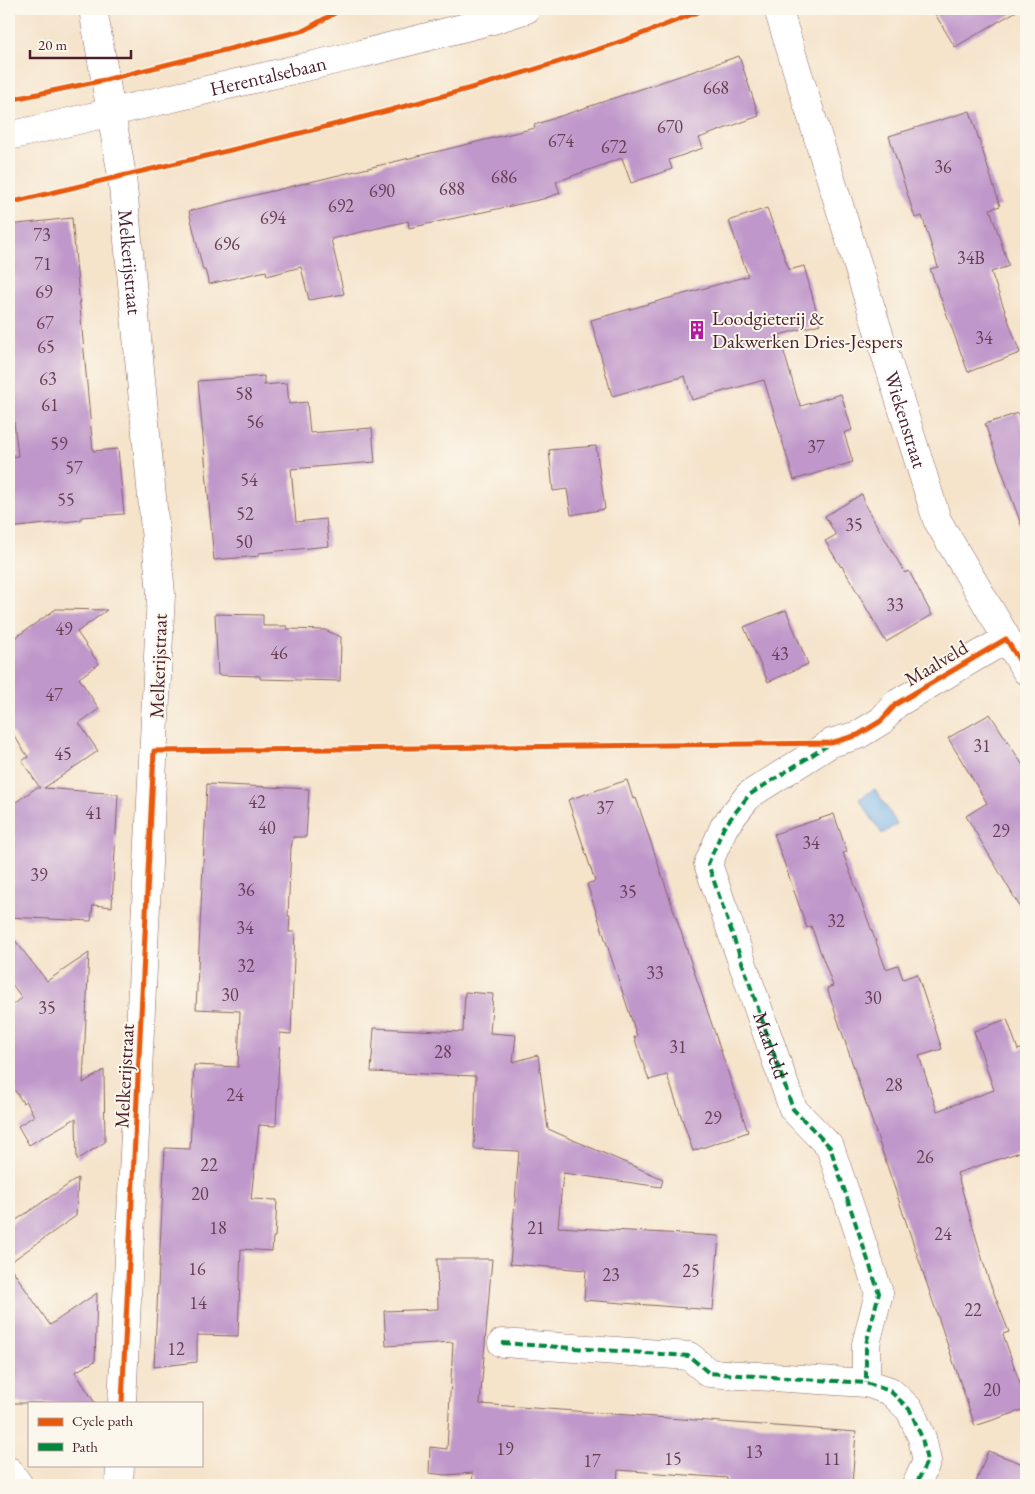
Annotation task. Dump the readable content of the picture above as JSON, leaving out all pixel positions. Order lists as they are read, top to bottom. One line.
{"streets":{"street":["Herentalsebaan","Melkerijstraat","Wiekenstraat","Maalveld"]},"crossings":[["Herentalsebaan","Melkerijstraat"],["Wiekenstraat","Maalveld"]],"places":{"building":["Loodgieterij & Dakwerken Dries-Jespers"]},"house_numbers":["668","670","674","672","36","686","688","690","692","694","73","696","34B","71","69","67","34","65","63","58","61","56","59","37","57","54","55","52","35","50","33","49","46","43","47","31","45","42","37","41","40","29","34","39","36","35","32","34","32","33","30","30","35","31","28","28","24","29","26","22","20","18","21","24","16","25","23","14","22","12","20","19","13","15","11","17"],"legend":["Cycle path","Path"],"scale_bar":"20 m"}
